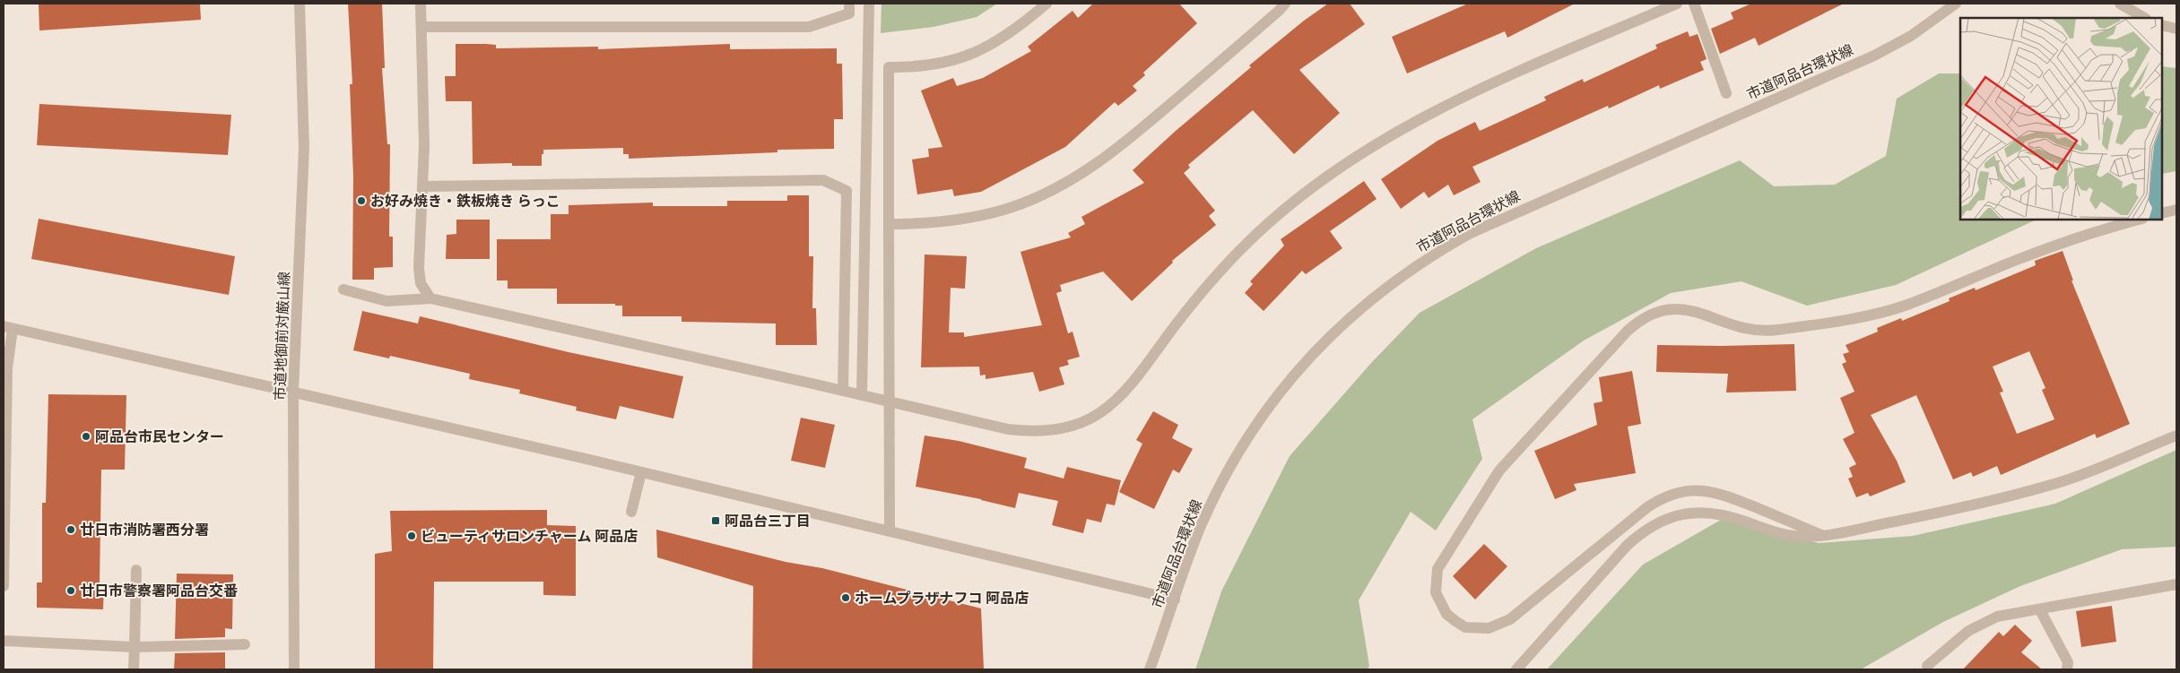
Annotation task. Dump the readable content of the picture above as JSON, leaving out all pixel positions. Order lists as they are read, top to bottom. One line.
{"streets":{"street":["市道阿品台環状線","市道地御前対厳山線"]},"places":{"other":["お好み焼き・鉄板焼き らっこ","阿品台市民センター","廿日市消防署西分署","ビューティサロンチャーム 阿品店","廿日市警察署阿品台交番","ホームプラザナフコ 阿品店"],"transit":["阿品台三丁目"]}}
